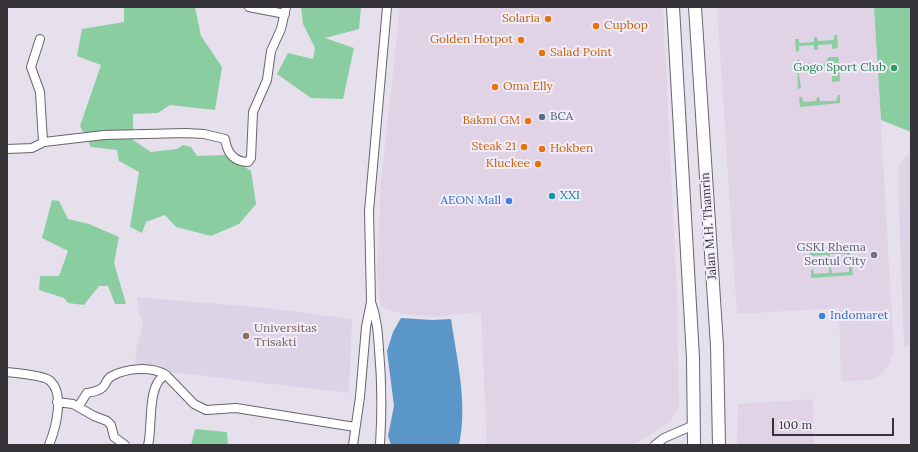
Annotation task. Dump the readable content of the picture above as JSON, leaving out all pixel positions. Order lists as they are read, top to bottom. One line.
{"streets":{"main road":["Jalan M.H. Thamrin"]},"places":["Solaria","Cupbop","Golden Hotpot","Salad Point","Gogo Sport Club","Oma Elly","BCA","Bakmi GM","Steak 21","Hokben","Kluckee","XXI","AEON Mall","GSKI Rhema Sentul City","Indomaret","Universitas Trisakti"],"scale_bar":"100 m"}
